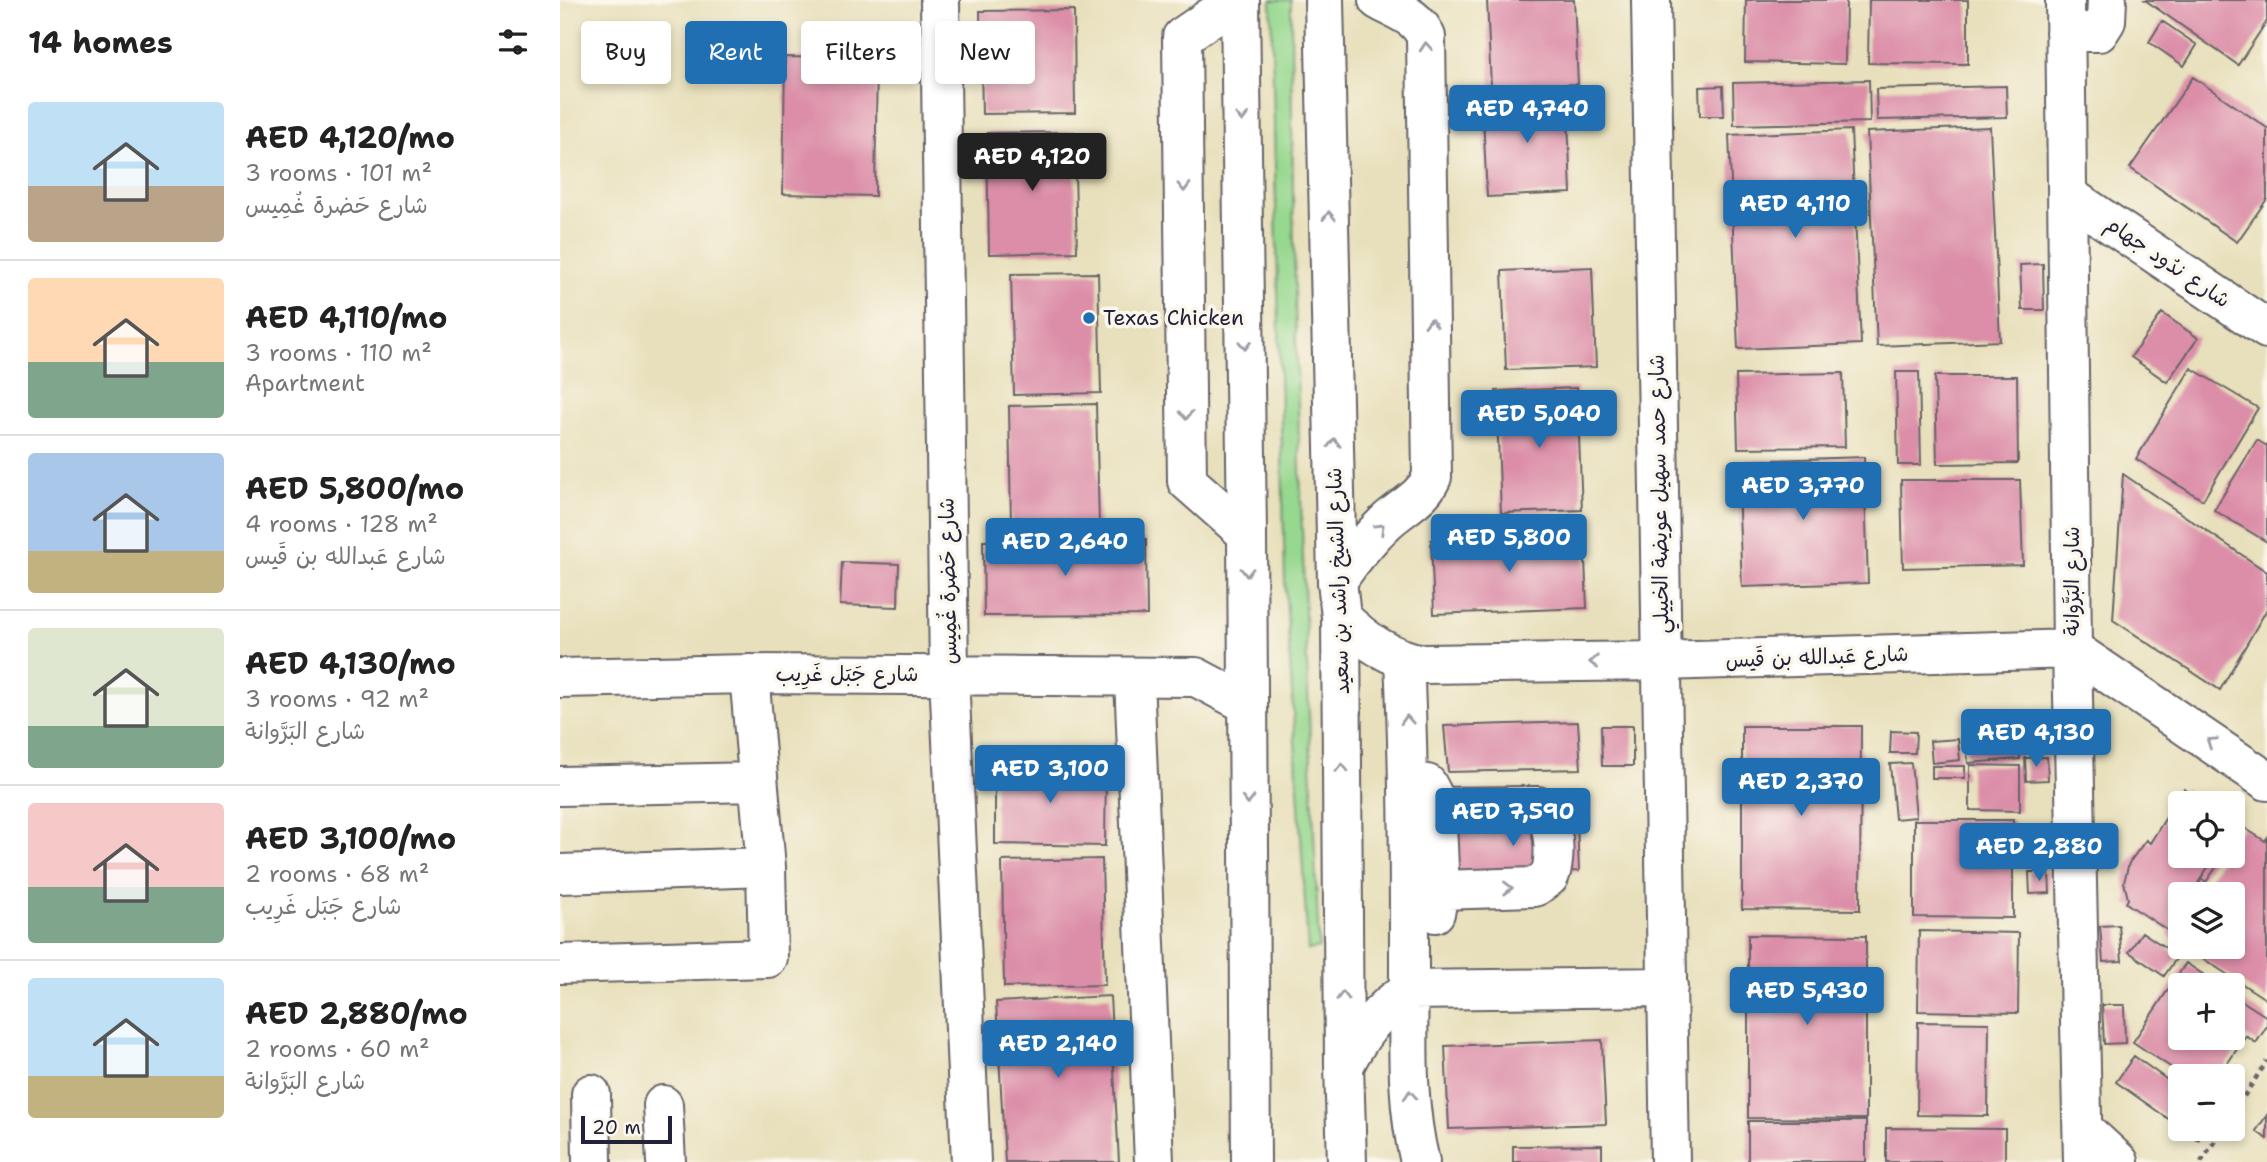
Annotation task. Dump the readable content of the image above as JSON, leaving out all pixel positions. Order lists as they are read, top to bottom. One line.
{"streets":{"street":["شارع ندُود جهام","شارع حمد سهيل عويضة الخييلي","شارع حَضرة غُمِيس","شارع الشيخ راشد بن سعيد","شارع البَرَّوانة","شارع عَبدالله بن قَيس","شارع جَبَل غَرِيب"]},"crossings":[["شارع ندُود جهام","شارع البَرَّوانة"],["شارع حمد سهيل عويضة الخييلي","شارع عَبدالله بن قَيس"],["شارع حَضرة غُمِيس","شارع جَبَل غَرِيب"],["شارع الشيخ راشد بن سعيد","شارع عَبدالله بن قَيس"],["شارع البَرَّوانة","شارع عَبدالله بن قَيس"]],"places":["Texas Chicken"],"scale_bar":"20 m","page":{"heading":"14 homes","chip":["Buy","Rent","Filters","New"],"list":[{"name":"AED 4,120/mo","note":"3 rooms · 101 m² · شارع حَضرة غُمِيس"},{"name":"AED 4,110/mo","note":"3 rooms · 110 m² · Apartment"},{"name":"AED 5,800/mo","note":"4 rooms · 128 m² · شارع عَبدالله بن قَيس"},{"name":"AED 4,130/mo","note":"3 rooms · 92 m² · شارع البَرَّوانة"},{"name":"AED 3,100/mo","note":"2 rooms · 68 m² · شارع جَبَل غَرِيب"},{"name":"AED 2,880/mo","note":"2 rooms · 60 m² · شارع البَرَّوانة"}],"price":["AED 4,740","AED 4,120","AED 4,110","AED 5,040","AED 3,770","AED 5,800","AED 2,640","AED 4,130","AED 3,100","AED 2,370","AED 7,590","AED 2,880","AED 5,430","AED 2,140"],"map_buttons":["+","−"],"scale":"20 m"}}
